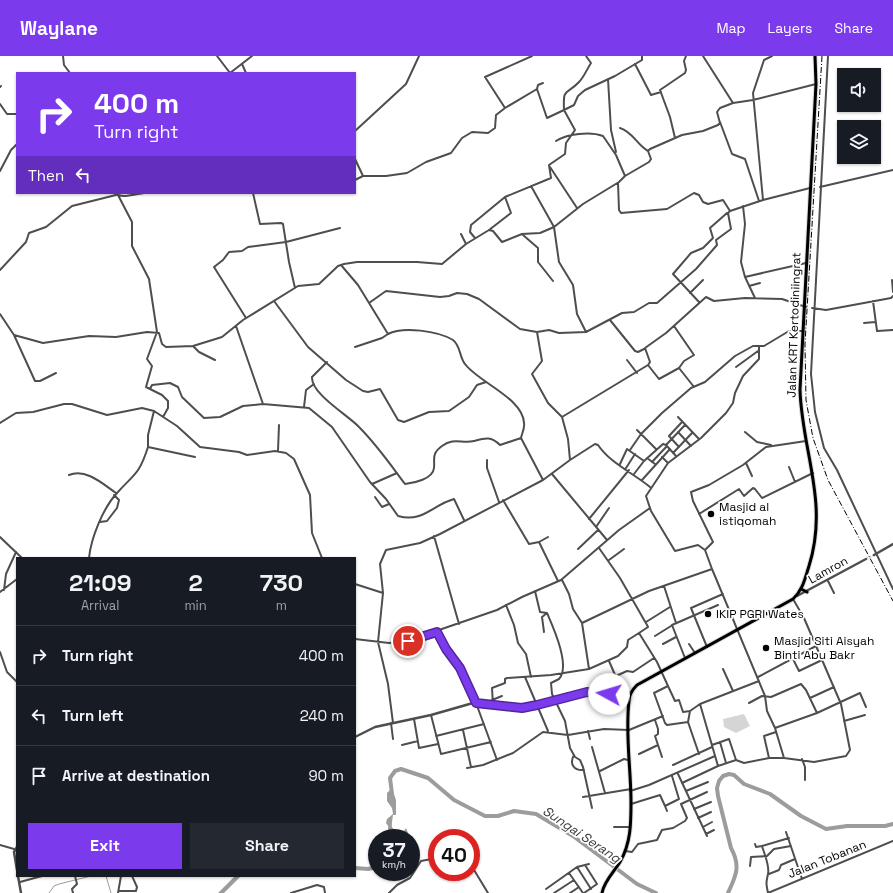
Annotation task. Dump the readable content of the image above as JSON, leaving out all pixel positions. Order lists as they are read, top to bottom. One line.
{"streets":{"main road":["Jalan KRT Kertodiniingrat"],"street":["Lamron","Jalan Tobanan"]},"crossings":[["Jalan KRT Kertodiniingrat","Lamron"]],"water":["Sungai Serang"],"places":["Masjid al istiqomah","IKIP PGRI Wates","Masjid Siti Aisyah Binti Abu Bakr"],"page":{"header":"Waylane","nav":["Map","Layers","Share"],"turn":["400 m","Turn right"],"then":"Then","eta":["21:09","Arrival","2","min","730","m"],"list":[{"name":"Turn right","value":"400 m"},{"name":"Turn left","value":"240 m"},{"name":"Arrive at destination","value":"90 m"}],"buttons":["Exit","Share"],"speed":"37 km/h","limit":"40"}}
